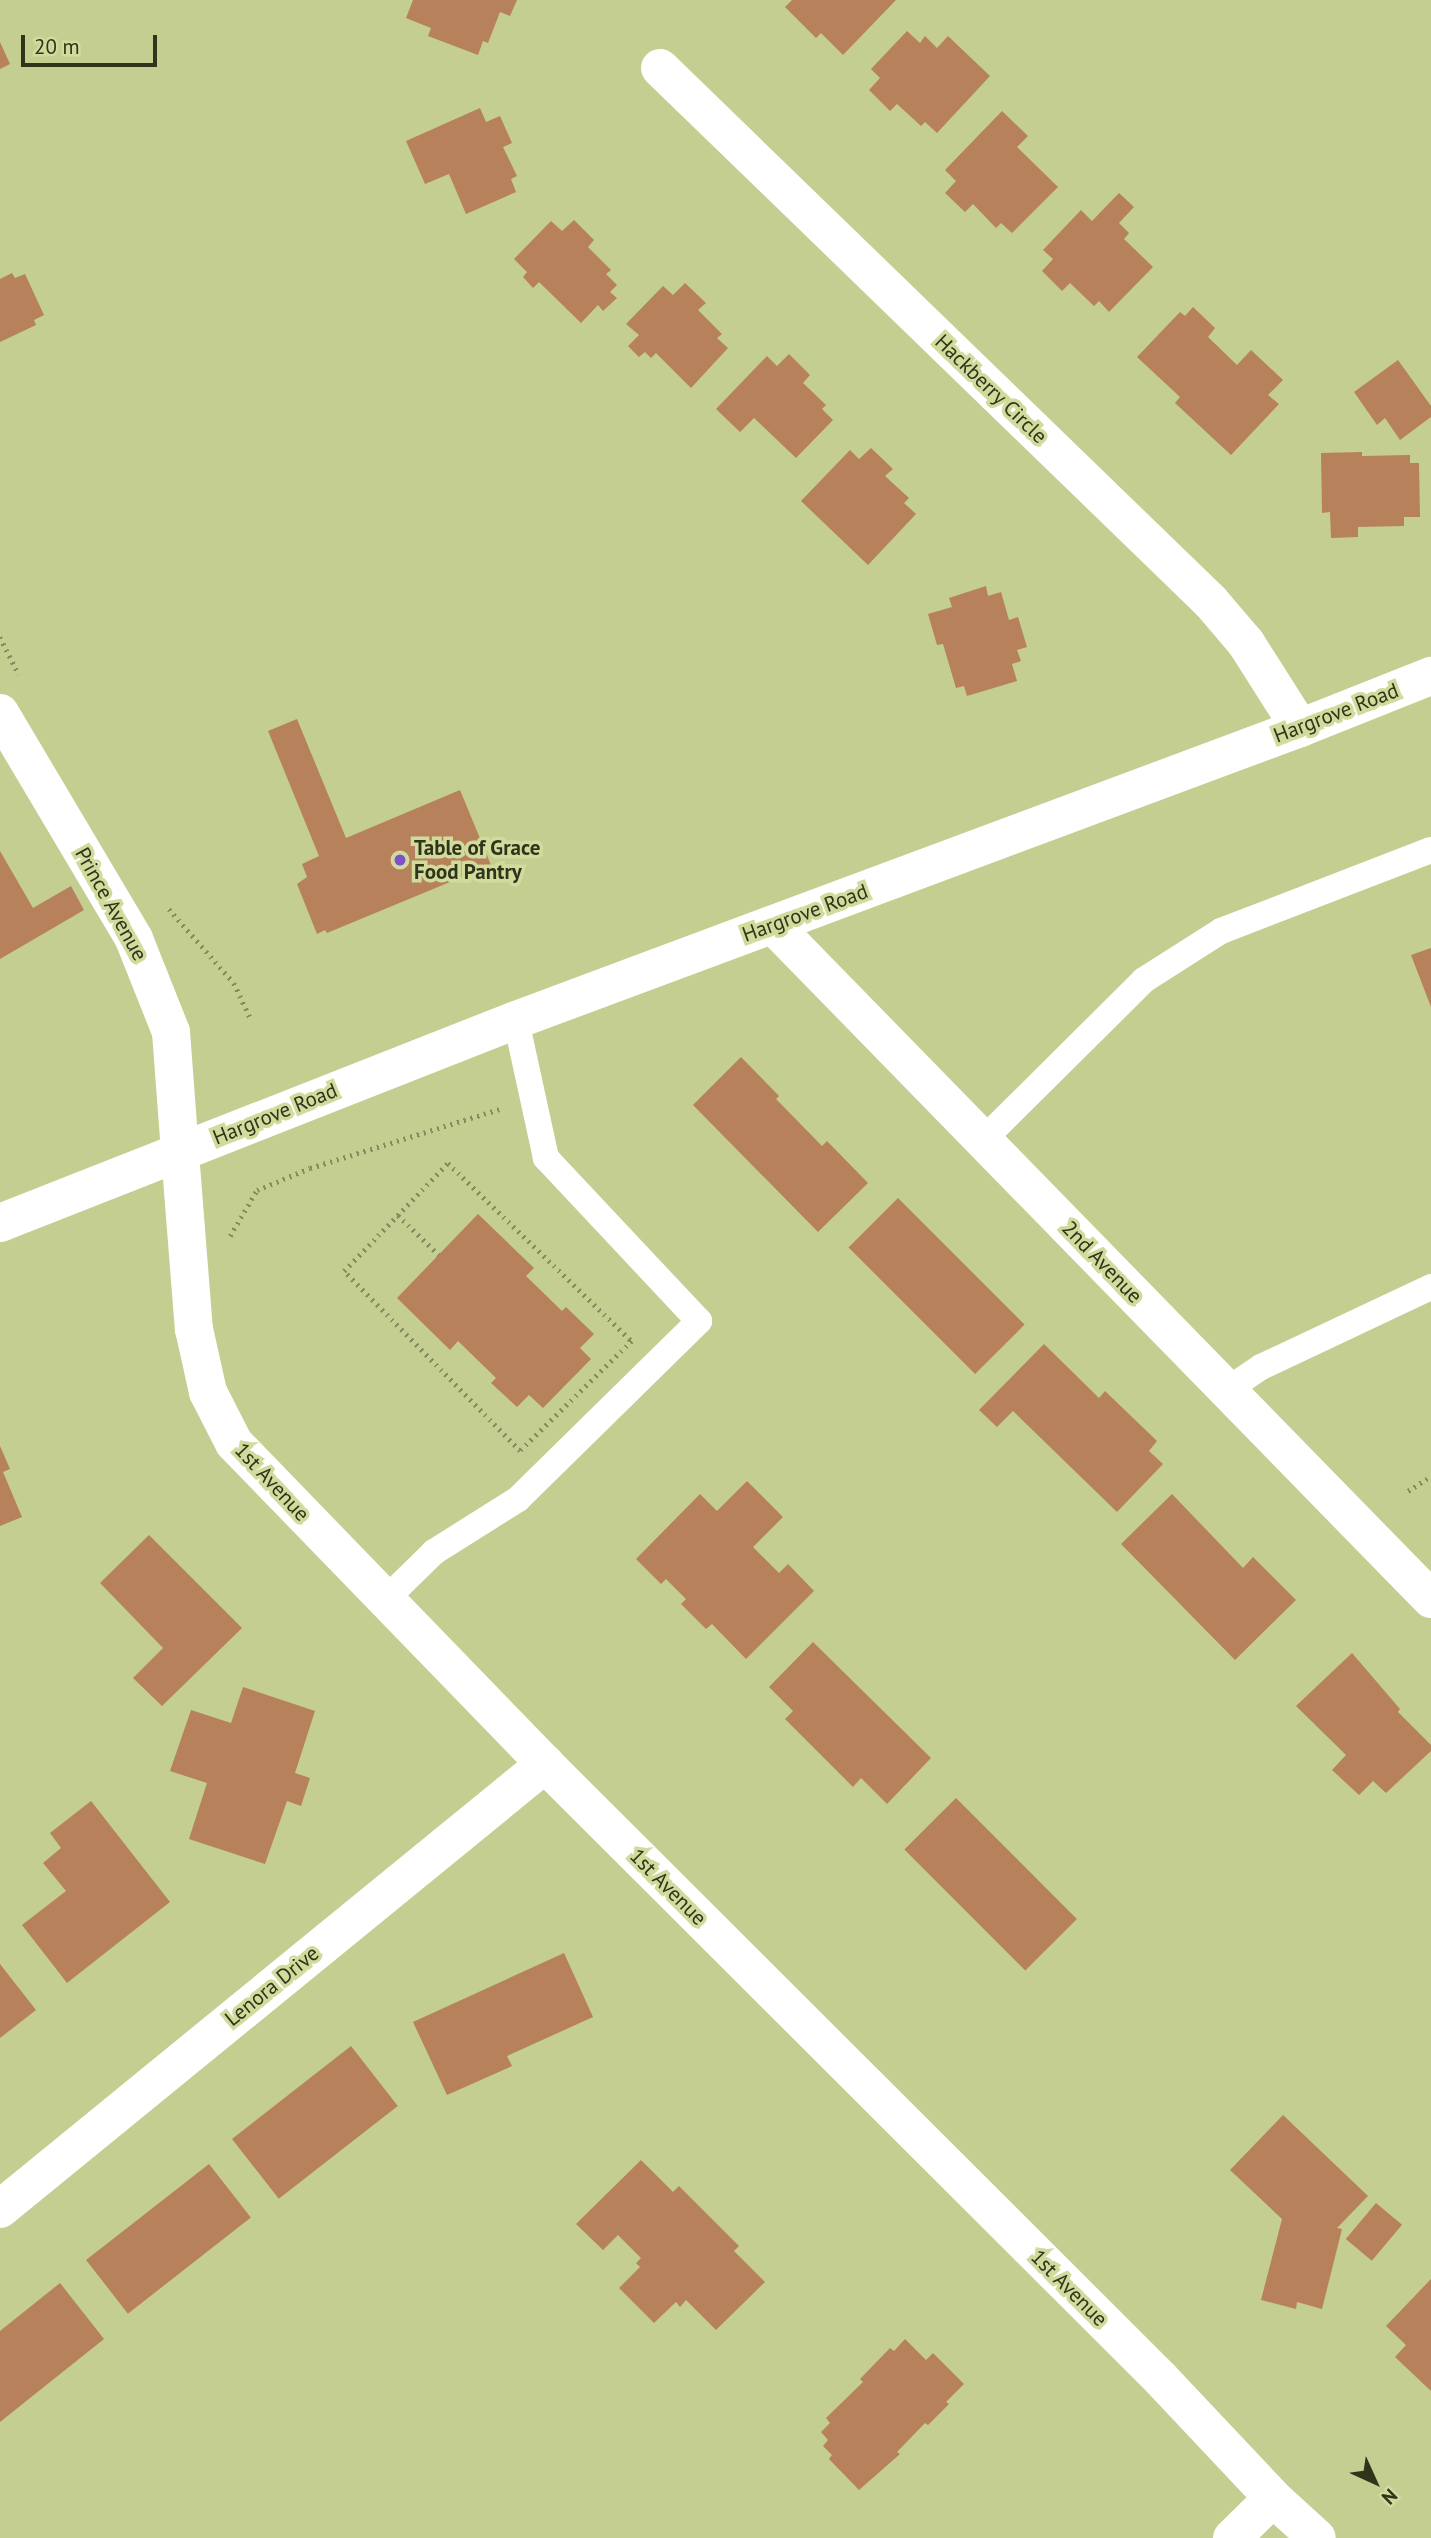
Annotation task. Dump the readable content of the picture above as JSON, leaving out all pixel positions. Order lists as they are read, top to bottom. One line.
{"streets":{"street":["Hackberry Circle","Hargrove Road","Prince Avenue","2nd Avenue","1st Avenue","Lenora Drive"]},"crossings":[["Hackberry Circle","Hargrove Road"],["Hargrove Road","Prince Avenue"],["Hargrove Road","2nd Avenue"],["Hargrove Road","1st Avenue"],["Prince Avenue","1st Avenue"],["1st Avenue","Lenora Drive"]],"places":["Table of Grace Food Pantry"],"scale_bar":"20 m","north":"bottom right"}
